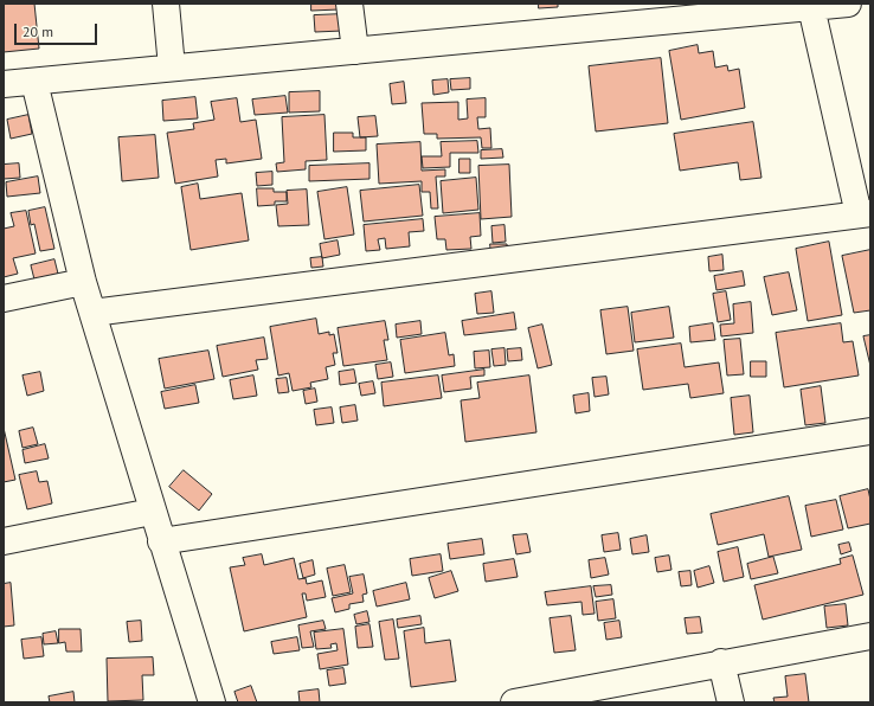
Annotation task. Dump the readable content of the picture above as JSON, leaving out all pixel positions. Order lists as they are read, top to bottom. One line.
{"scale_bar":"20 m"}
